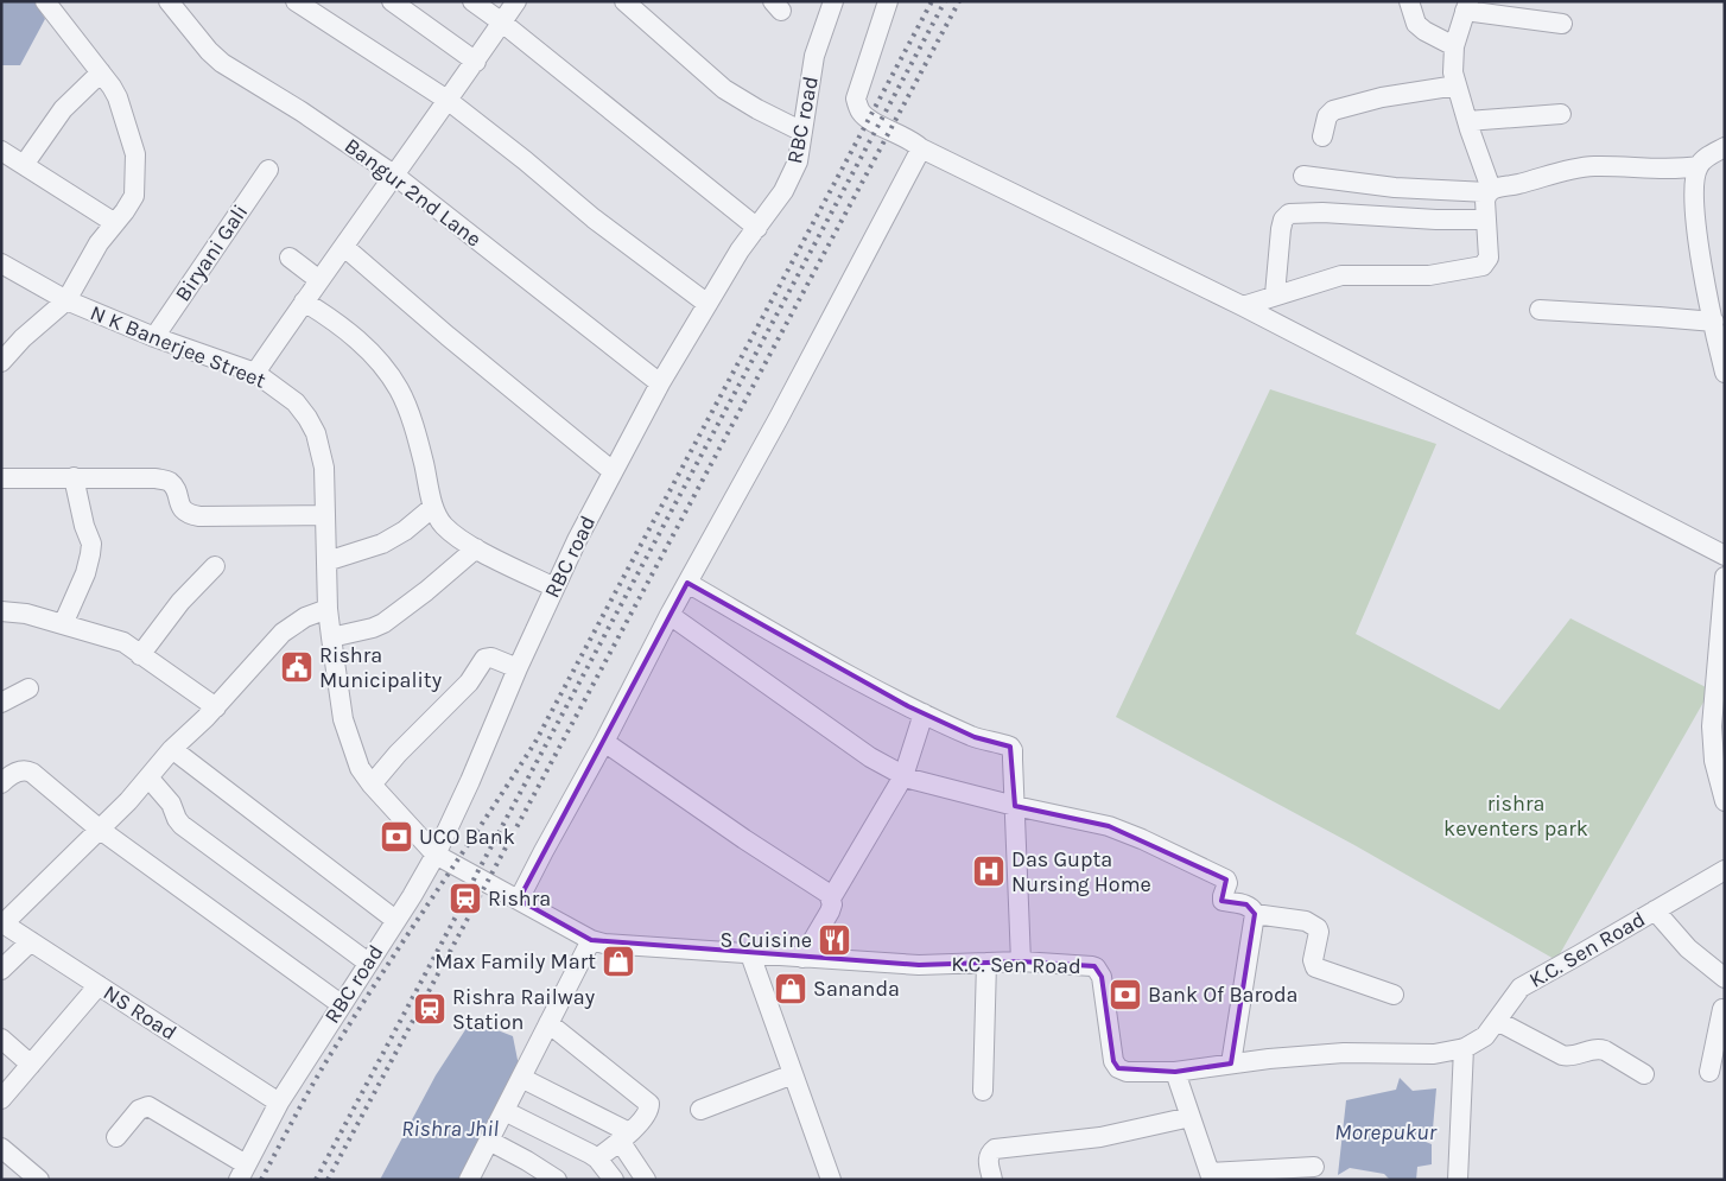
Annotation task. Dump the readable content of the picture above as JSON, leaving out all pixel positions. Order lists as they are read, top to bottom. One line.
{"streets":{"street":["RBC road","Bangur 2nd Lane","Biryani Gali","N K Banerjee Street","K.C. Sen Road","NS Road"]},"crossings":[["RBC road","Bangur 2nd Lane"],["RBC road","N K Banerjee Street"],["RBC road","K.C. Sen Road"],["RBC road","NS Road"],["Biryani Gali","N K Banerjee Street"],["N K Banerjee Street","K.C. Sen Road"]],"water":["Rishra Jhil","Morepukur"],"parks":["rishra keventers park"],"places":{"public building":["Rishra Municipality"],"bank":["UCO Bank","Bank Of Baroda"],"hospital":["Das Gupta Nursing Home"],"station":["Rishra","Rishra Railway Station"],"restaurant":["S Cuisine"],"shop":["Max Family Mart","Sananda"]}}
